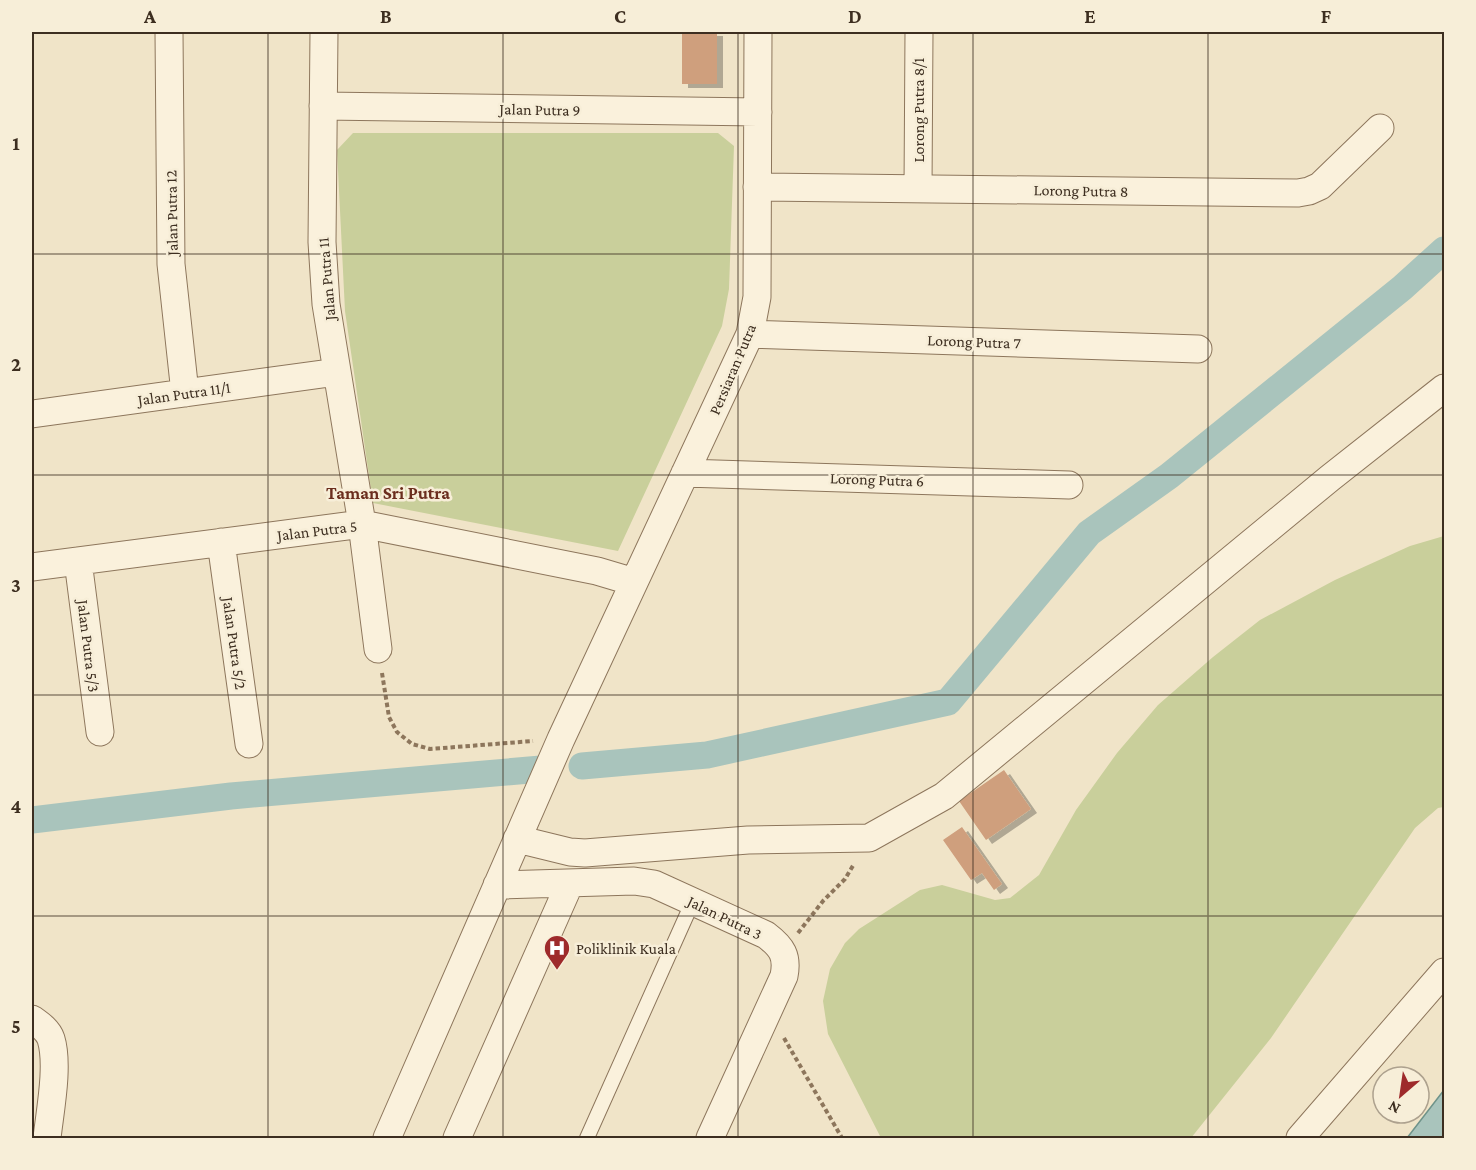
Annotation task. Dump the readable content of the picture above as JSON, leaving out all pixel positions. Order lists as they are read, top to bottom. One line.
{"streets":{"street":["Jalan Putra 9","Lorong Putra 8/1","Lorong Putra 8","Jalan Putra 12","Jalan Putra 11","Lorong Putra 7","Persiaran Putra","Jalan Putra 11/1","Lorong Putra 6","Jalan Putra 5","Jalan Putra 5/2","Jalan Putra 5/3","Jalan Putra 3"]},"crossings":[["Jalan Putra 9","Jalan Putra 11"],["Jalan Putra 9","Persiaran Putra"],["Lorong Putra 8/1","Lorong Putra 8"],["Lorong Putra 8","Persiaran Putra"],["Jalan Putra 12","Jalan Putra 11/1"],["Jalan Putra 11","Jalan Putra 11/1"],["Jalan Putra 11","Jalan Putra 5"],["Lorong Putra 7","Persiaran Putra"],["Persiaran Putra","Lorong Putra 6"],["Persiaran Putra","Jalan Putra 5"],["Persiaran Putra","Jalan Putra 3"],["Jalan Putra 5","Jalan Putra 5/2"],["Jalan Putra 5","Jalan Putra 5/3"]],"districts":["Taman Sri Putra"],"places":{"hospital":["Poliklinik Kuala"]},"north":"bottom left","grid":{"columns":["A","B","C","D","E","F"],"rows":["1","2","3","4","5"]}}
